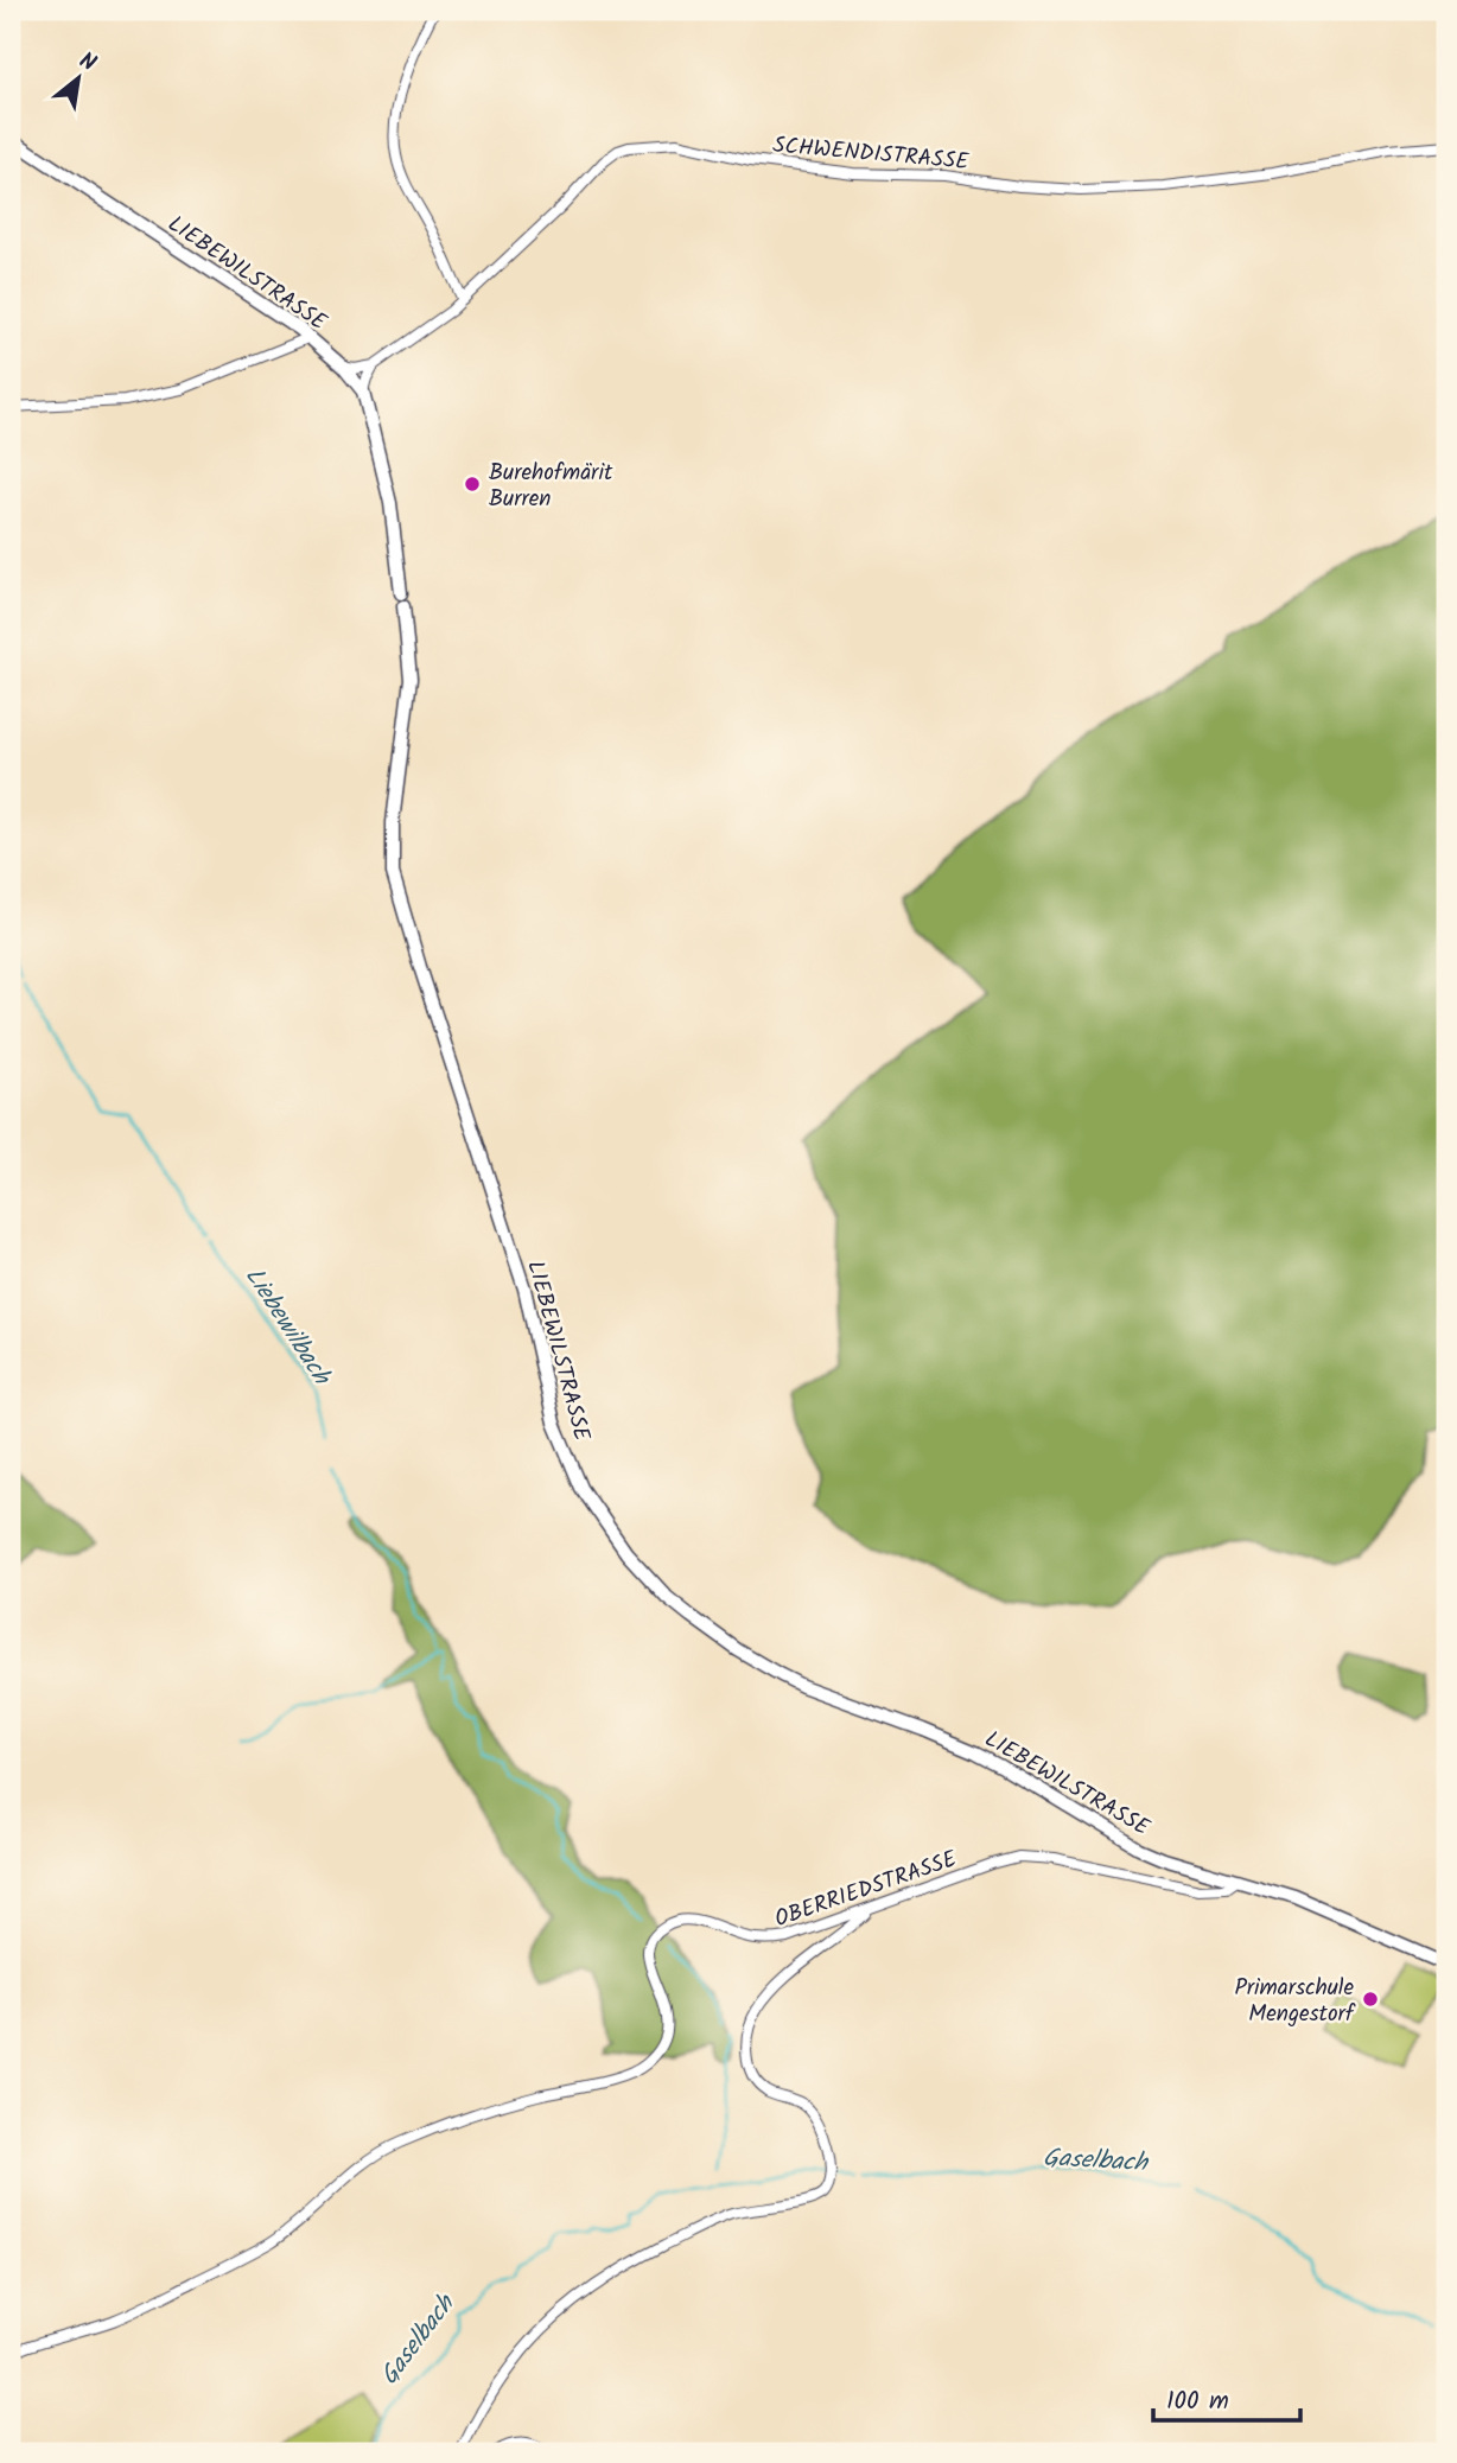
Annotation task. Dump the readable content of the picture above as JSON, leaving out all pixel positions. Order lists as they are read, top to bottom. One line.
{"streets":{"street":["SCHWENDISTRASSE","LIEBEWILSTRASSE","OBERRIEDSTRASSE"]},"crossings":[["LIEBEWILSTRASSE","OBERRIEDSTRASSE"]],"water":["Liebewilbach","Gaselbach"],"places":["Burehofmärit Burren","Primarschule Mengestorf"],"scale_bar":"100 m","north":"top right"}
